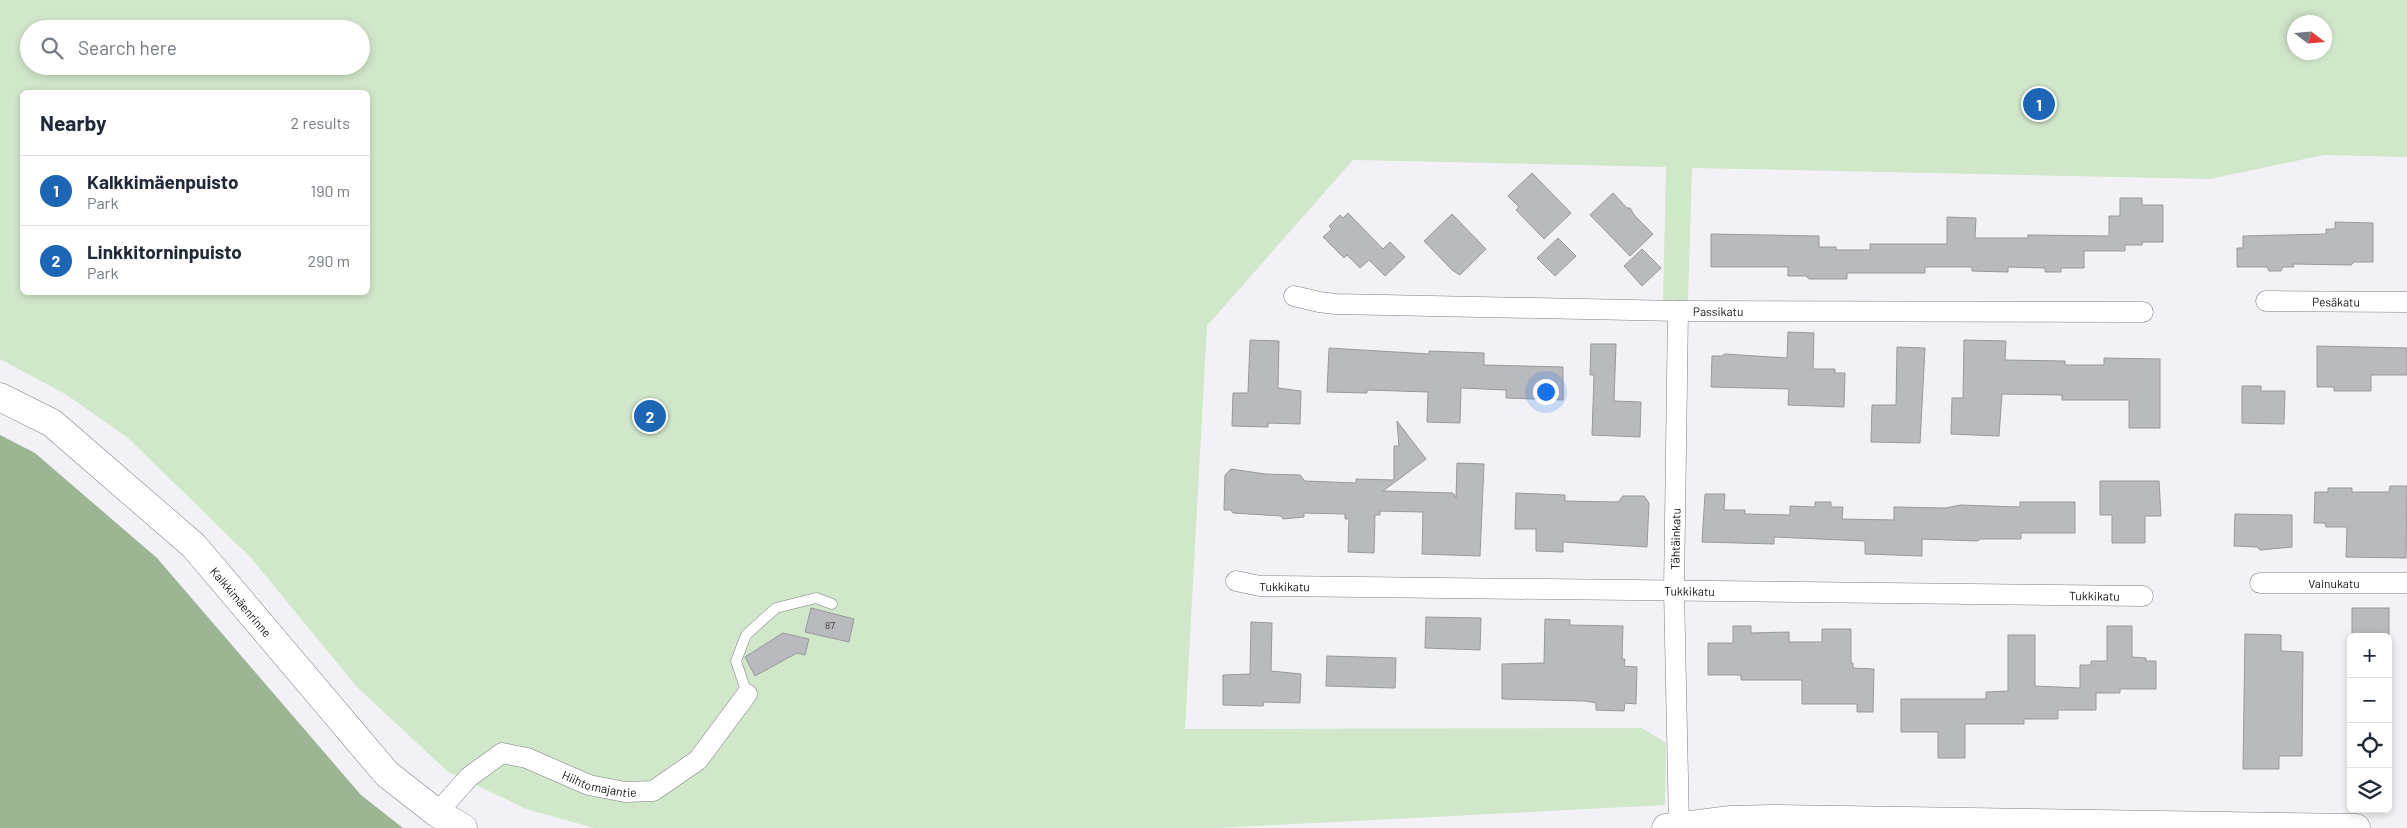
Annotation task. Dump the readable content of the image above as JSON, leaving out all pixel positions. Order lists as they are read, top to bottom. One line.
{"streets":{"street":["Pesäkatu","Passikatu","Tähtäinkatu","Vainukatu","Tukkikatu","Kalkkimäenrinne","Hiihtomajantie"]},"crossings":[["Passikatu","Tähtäinkatu"],["Tähtäinkatu","Tukkikatu"],["Kalkkimäenrinne","Hiihtomajantie"]],"house_numbers":["87"],"north":"right","page":{"search":"Search here","pins":["1","2"],"heading":["Nearby","2 results"],"list":[{"mark":"1","name":"Kalkkimäenpuisto","note":"Park","value":"190 m"},{"mark":"2","name":"Linkkitorninpuisto","note":"Park","value":"290 m"}],"map_buttons":["+","−"]}}
